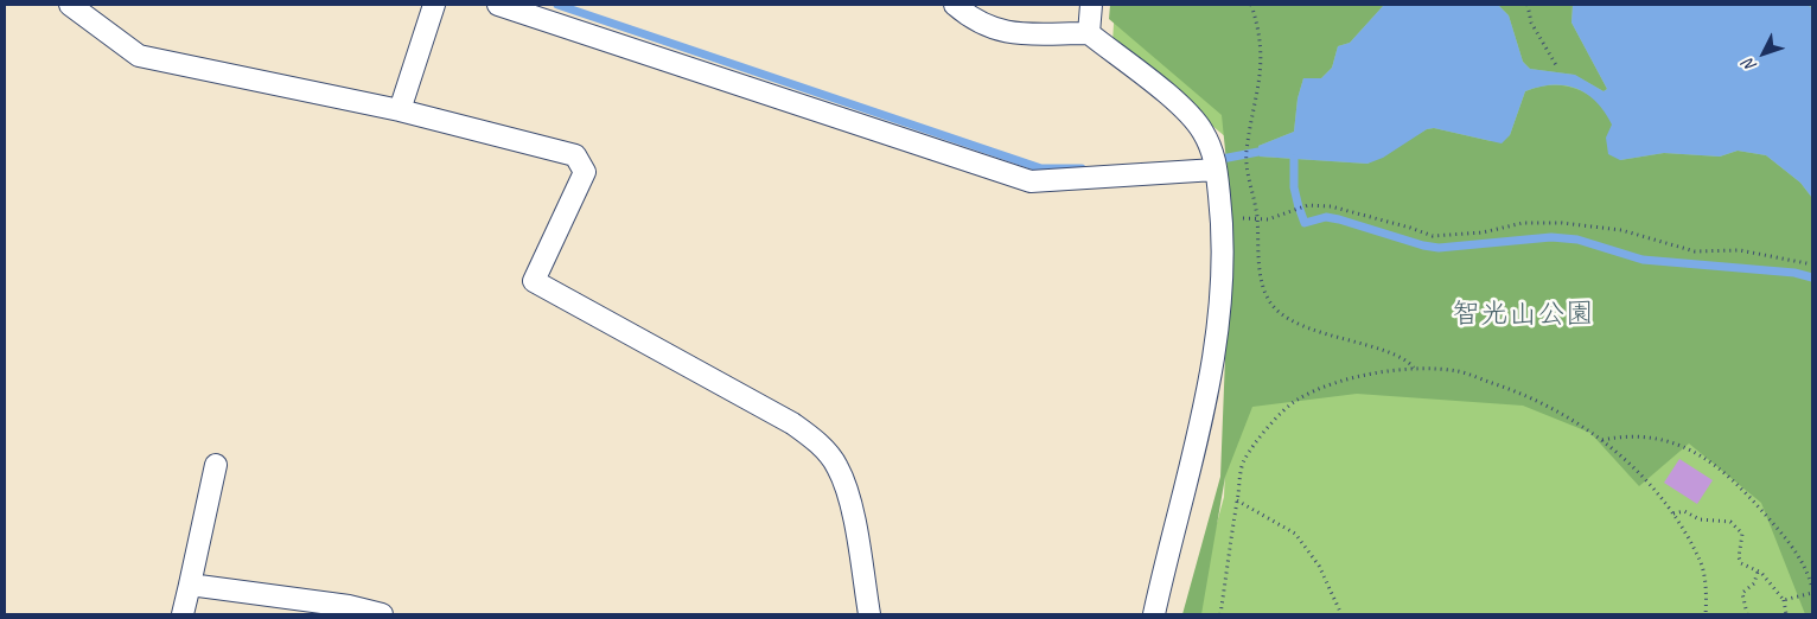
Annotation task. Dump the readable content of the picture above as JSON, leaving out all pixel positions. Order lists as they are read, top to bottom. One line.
{"parks":["智光山公園"],"north":"bottom left"}
